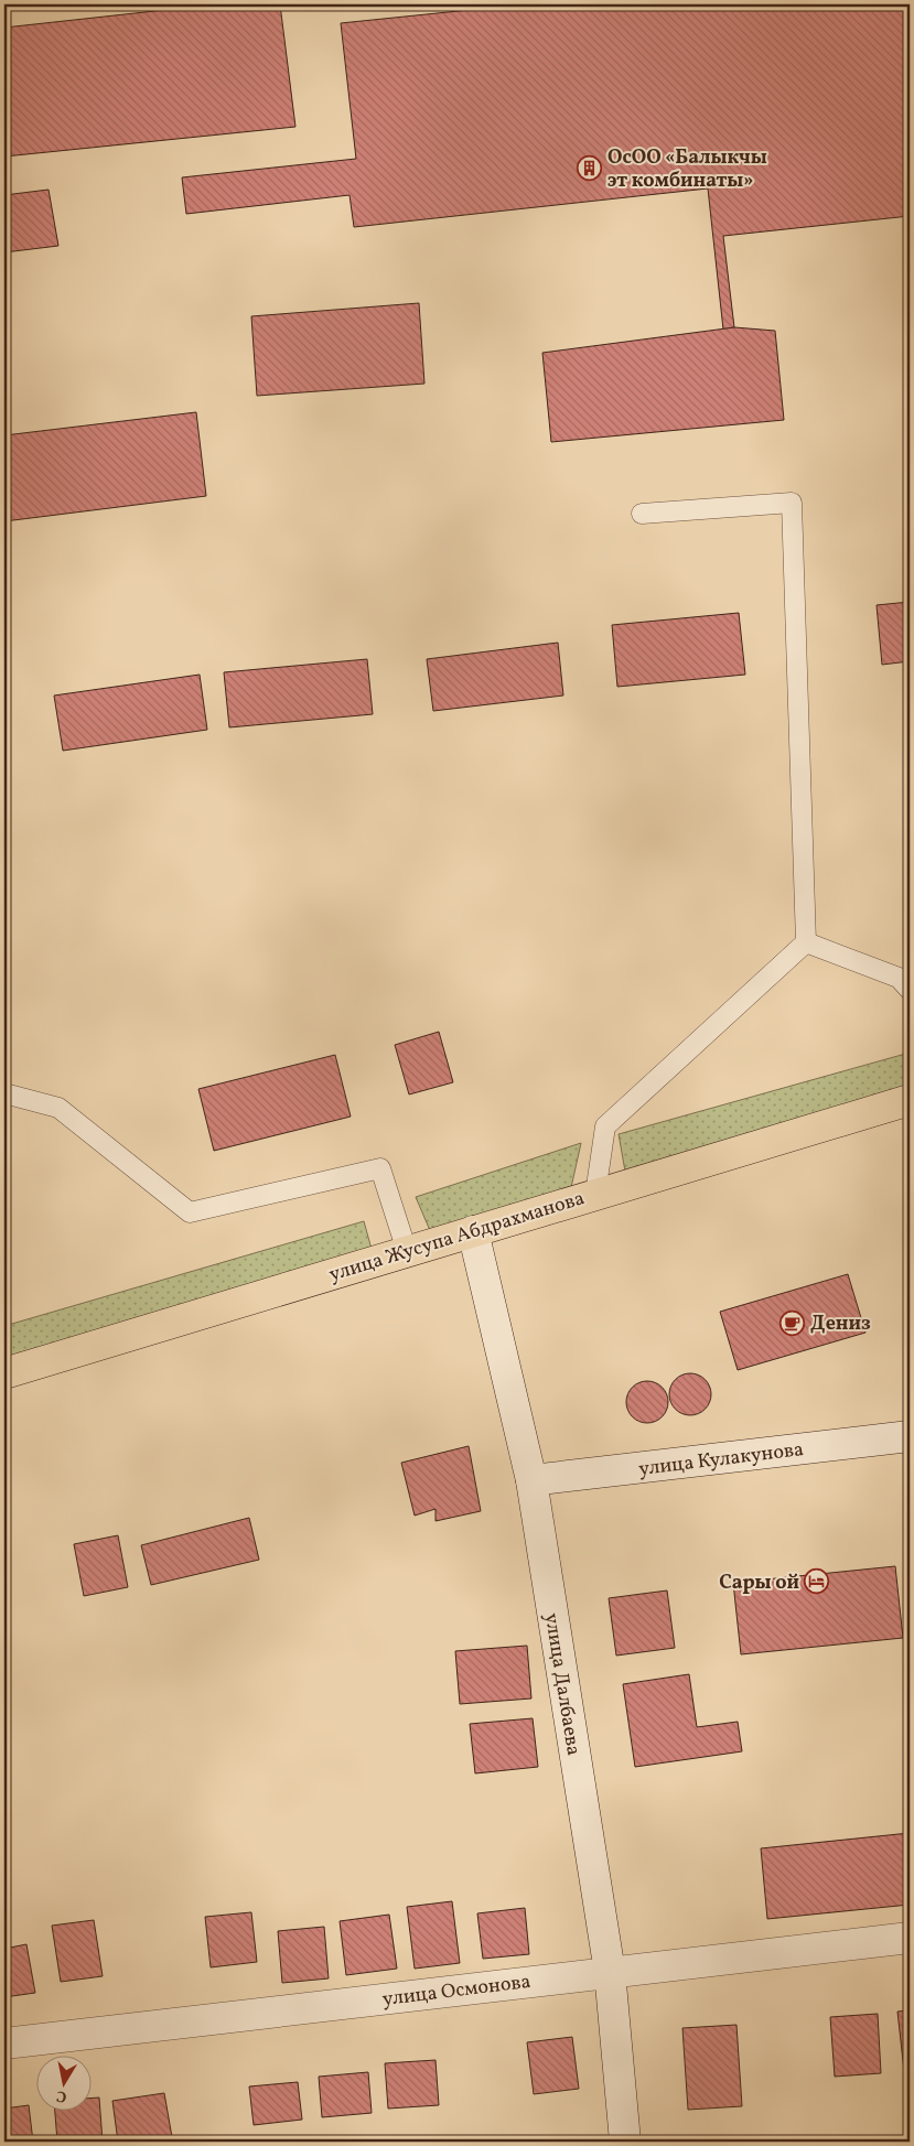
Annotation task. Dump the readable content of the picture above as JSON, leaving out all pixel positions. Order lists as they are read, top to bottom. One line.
{"streets":{"highway":["улица Жусупа Абдрахманова"],"street":["улица Кулакунова","улица Далбаева","улица Осмонова"]},"crossings":[["улица Жусупа Абдрахманова","улица Далбаева"],["улица Кулакунова","улица Далбаева"],["улица Далбаева","улица Осмонова"]],"places":{"building":["ОсОО «Балыкчы эт комбинаты»"],"cafe":["Дениз"],"hotel":["Сары ой"]},"north":"bottom"}
